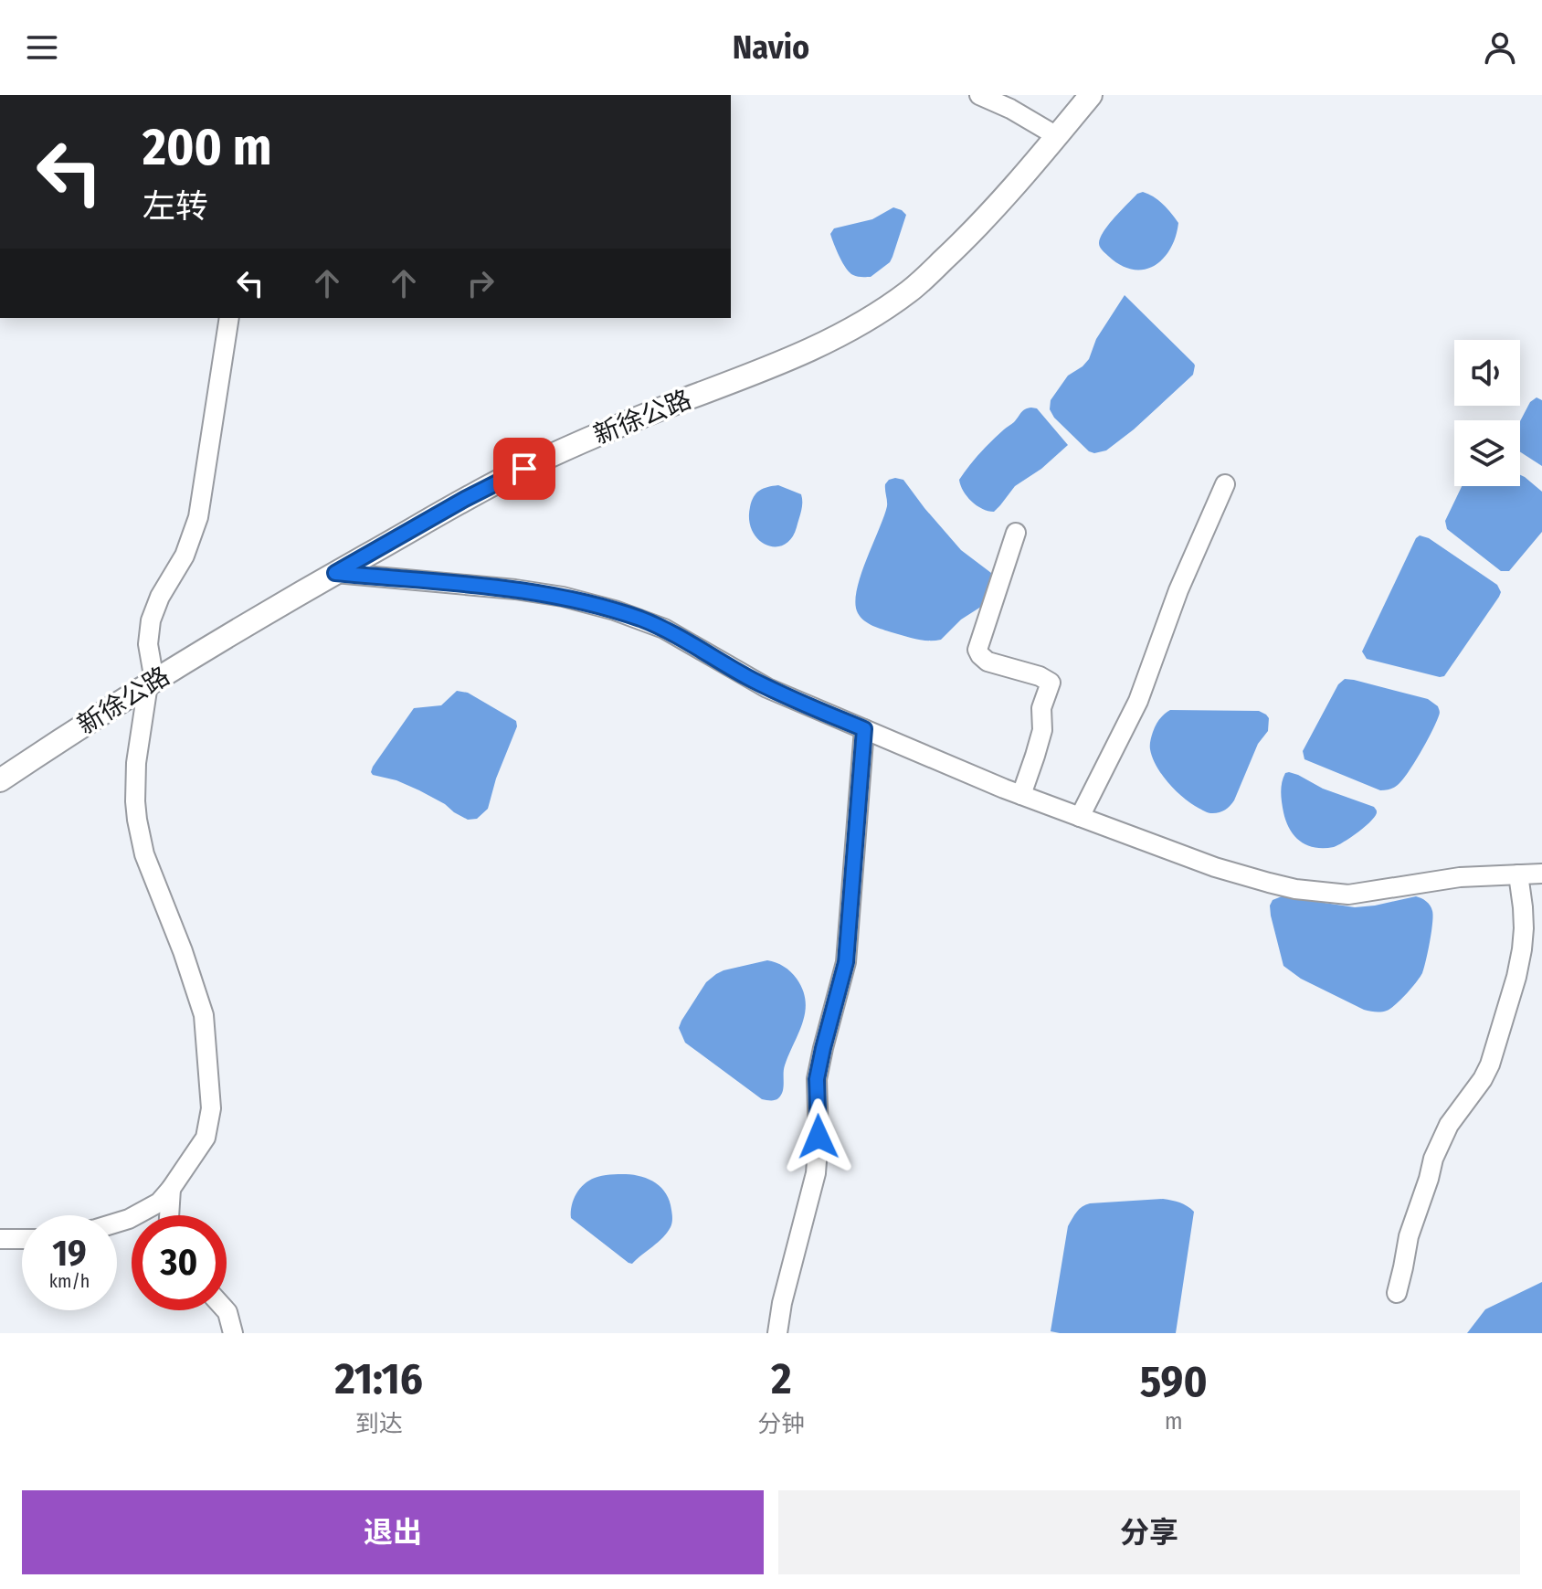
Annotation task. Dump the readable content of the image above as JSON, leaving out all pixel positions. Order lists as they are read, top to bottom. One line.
{"streets":{"main road":["新徐公路"]},"page":{"header":"Navio","turn":["200 m","左转"],"speed":"19 km/h","limit":"30","eta":["21:16","到达","2","分钟","590","m"],"buttons":["退出","分享"]}}
